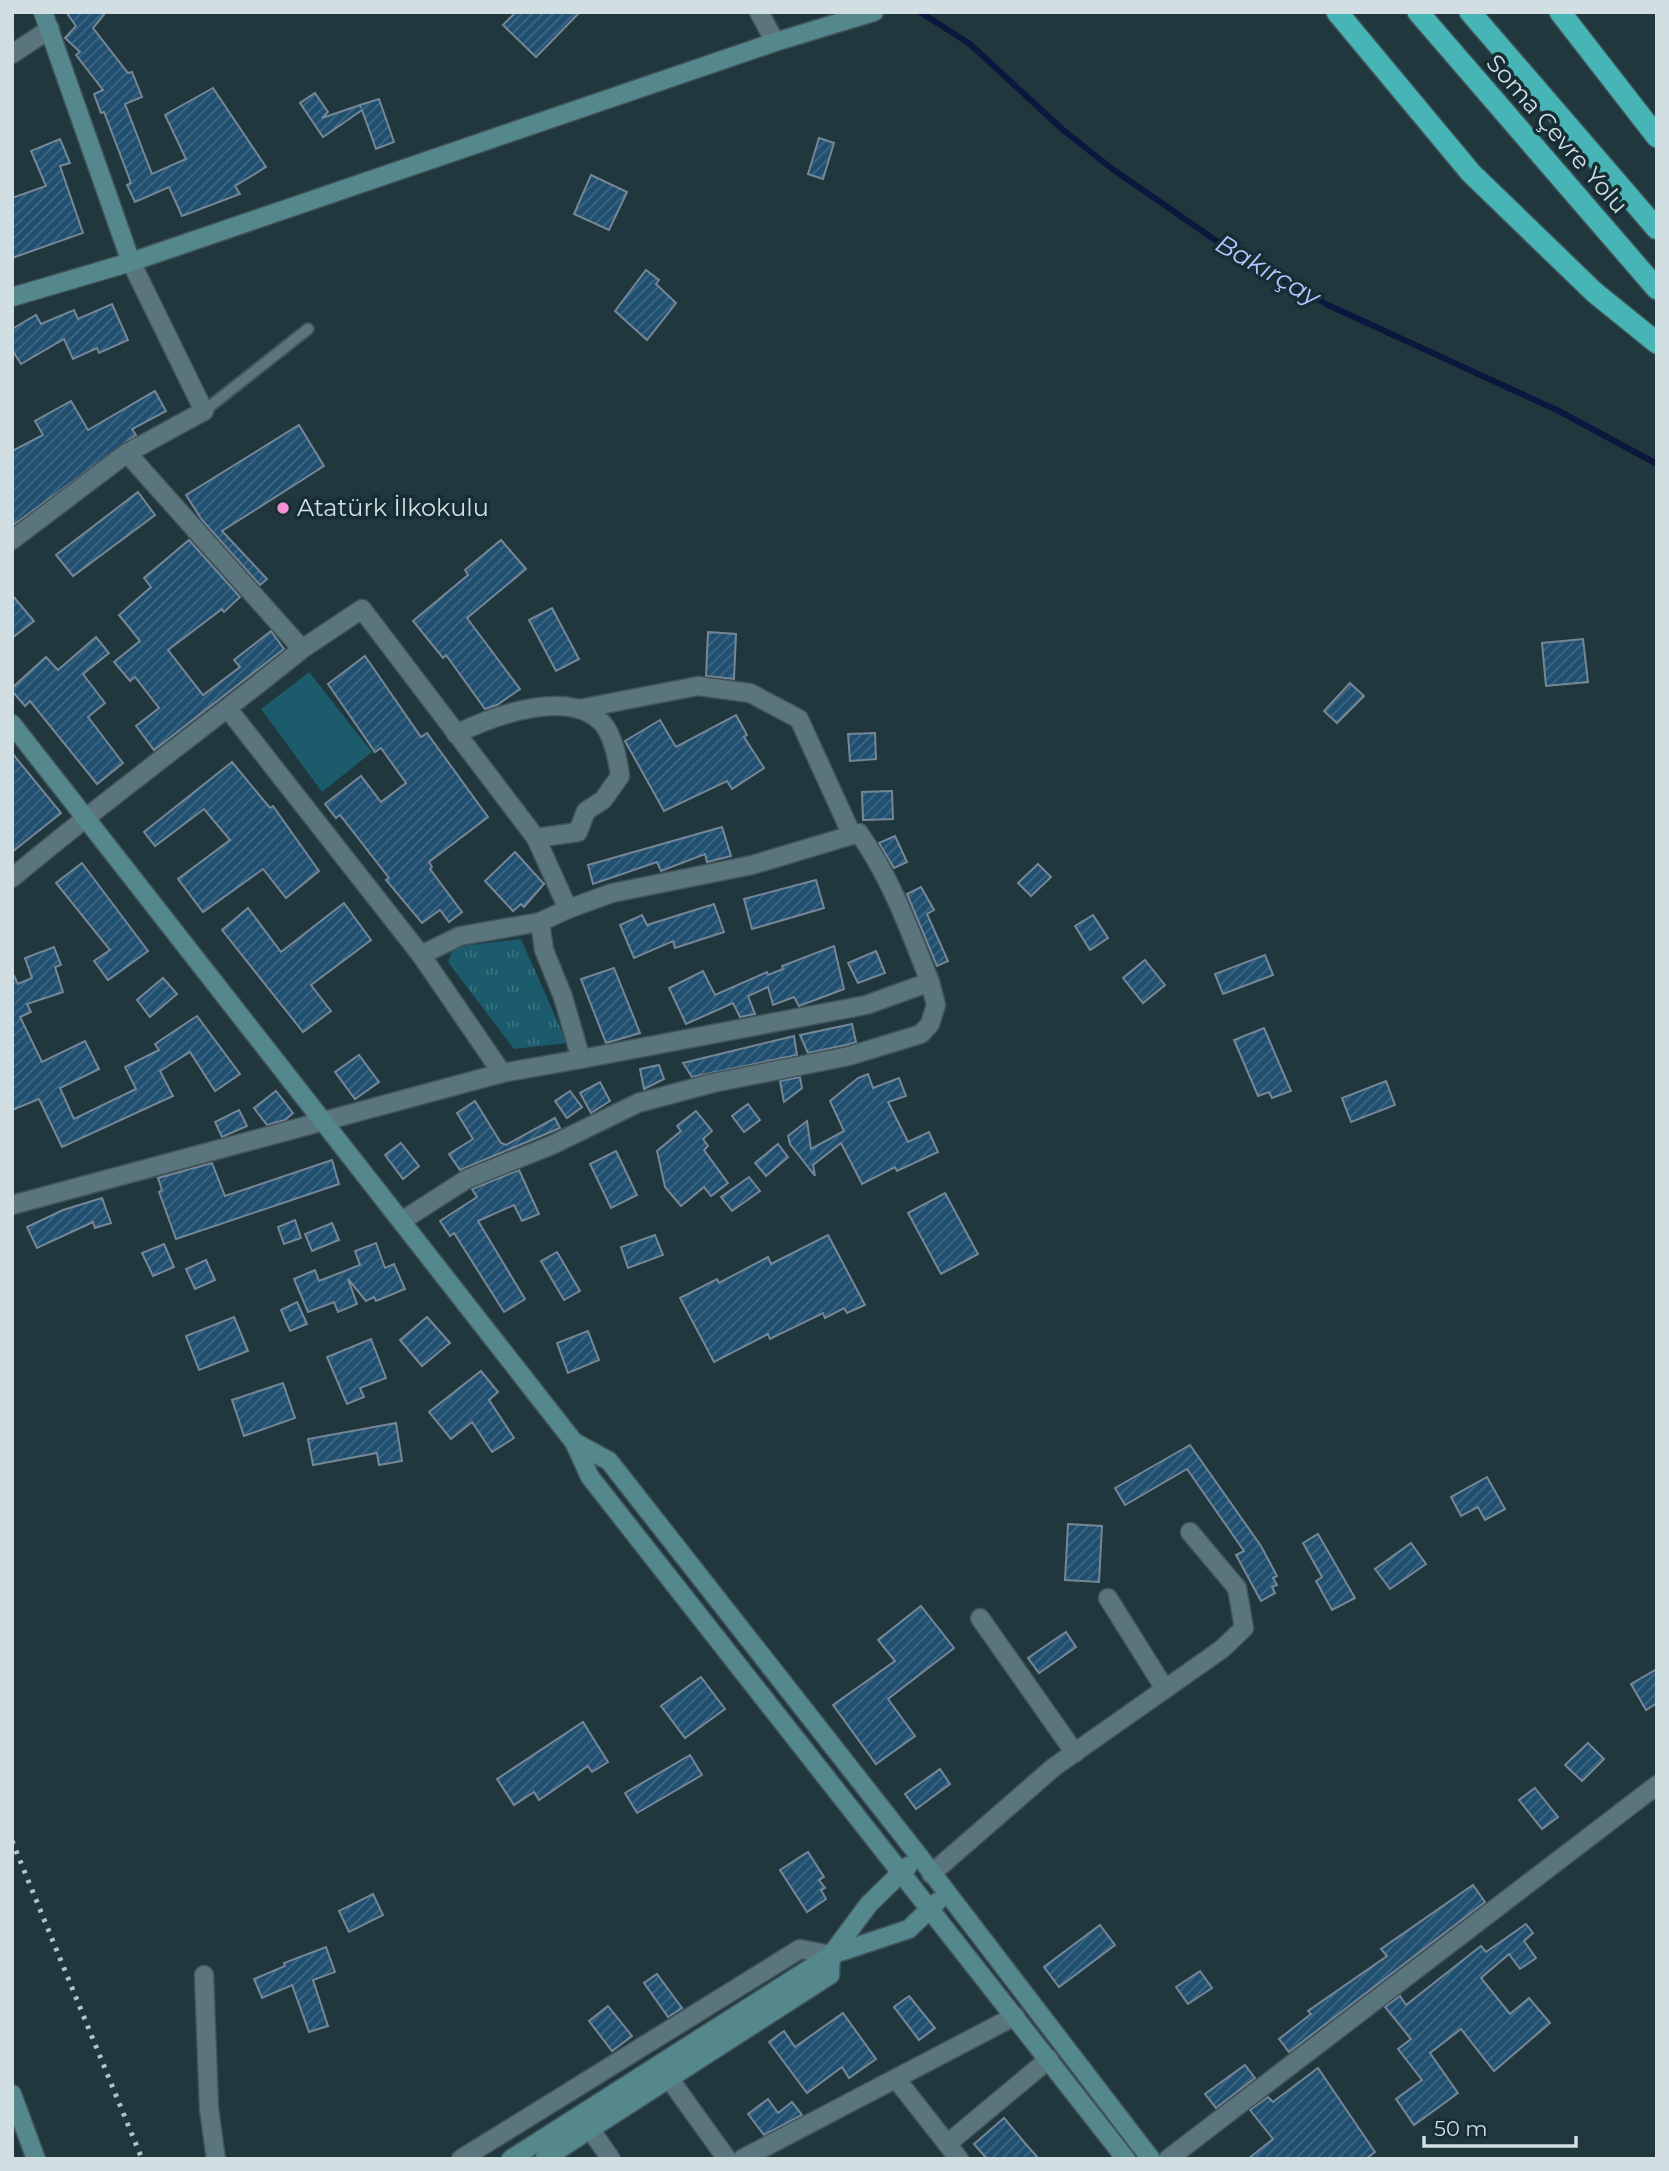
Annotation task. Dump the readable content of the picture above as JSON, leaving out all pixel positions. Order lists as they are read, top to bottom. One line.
{"streets":{"highway":["Soma Çevre Yolu"]},"water":["Bakırçay"],"places":["Atatürk İlkokulu"],"scale_bar":"50 m"}
